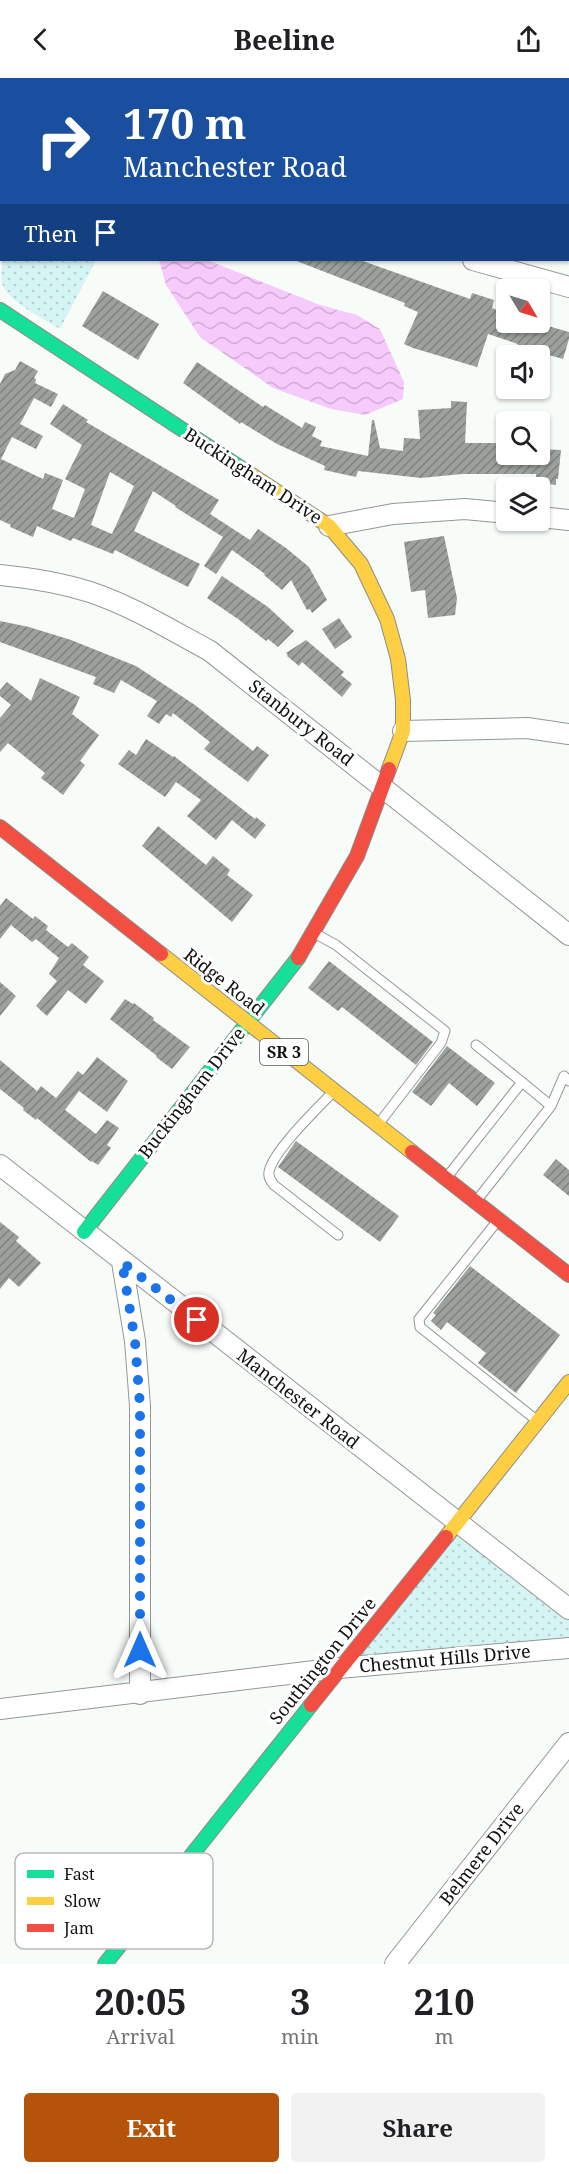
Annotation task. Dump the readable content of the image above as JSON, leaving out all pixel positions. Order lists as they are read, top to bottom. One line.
{"streets":{"street":["Buckingham Drive","Stanbury Road","Ridge Road","SR 3","Manchester Road","Chestnut Hills Drive","Southington Drive","Belmere Drive"]},"crossings":[["Buckingham Drive","Stanbury Road"],["Buckingham Drive","Ridge Road"],["Buckingham Drive","Manchester Road"],["Manchester Road","Southington Drive"],["Chestnut Hills Drive","Southington Drive"]],"legend":["Fast","Slow","Jam"],"north":"bottom right","page":{"header":"Beeline","turn":["170 m","Manchester Road"],"then":"Then","eta":["20:05","Arrival","3","min","210","m"],"buttons":["Exit","Share"]}}
